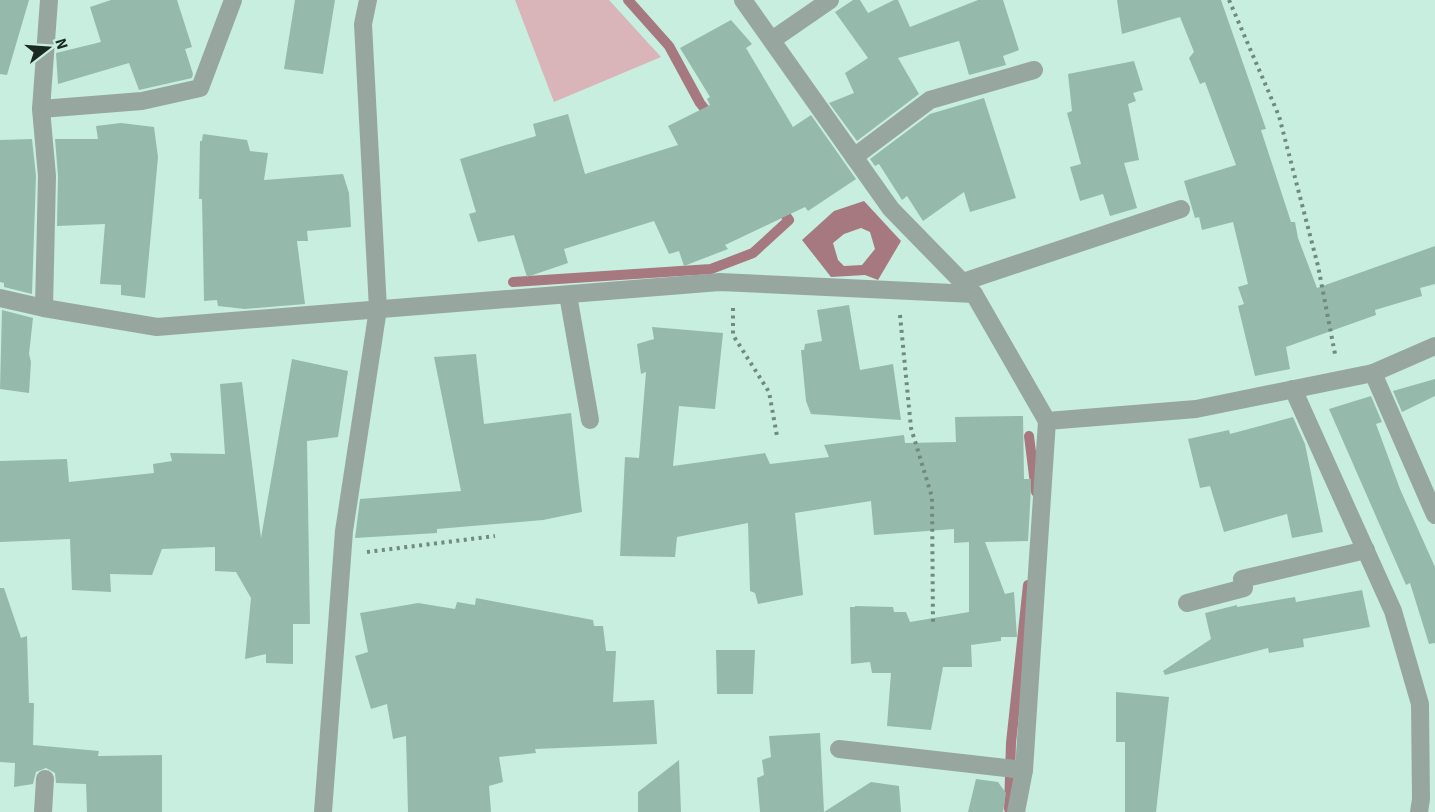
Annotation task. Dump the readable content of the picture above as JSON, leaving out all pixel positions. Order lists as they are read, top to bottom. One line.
{"north":"right"}
